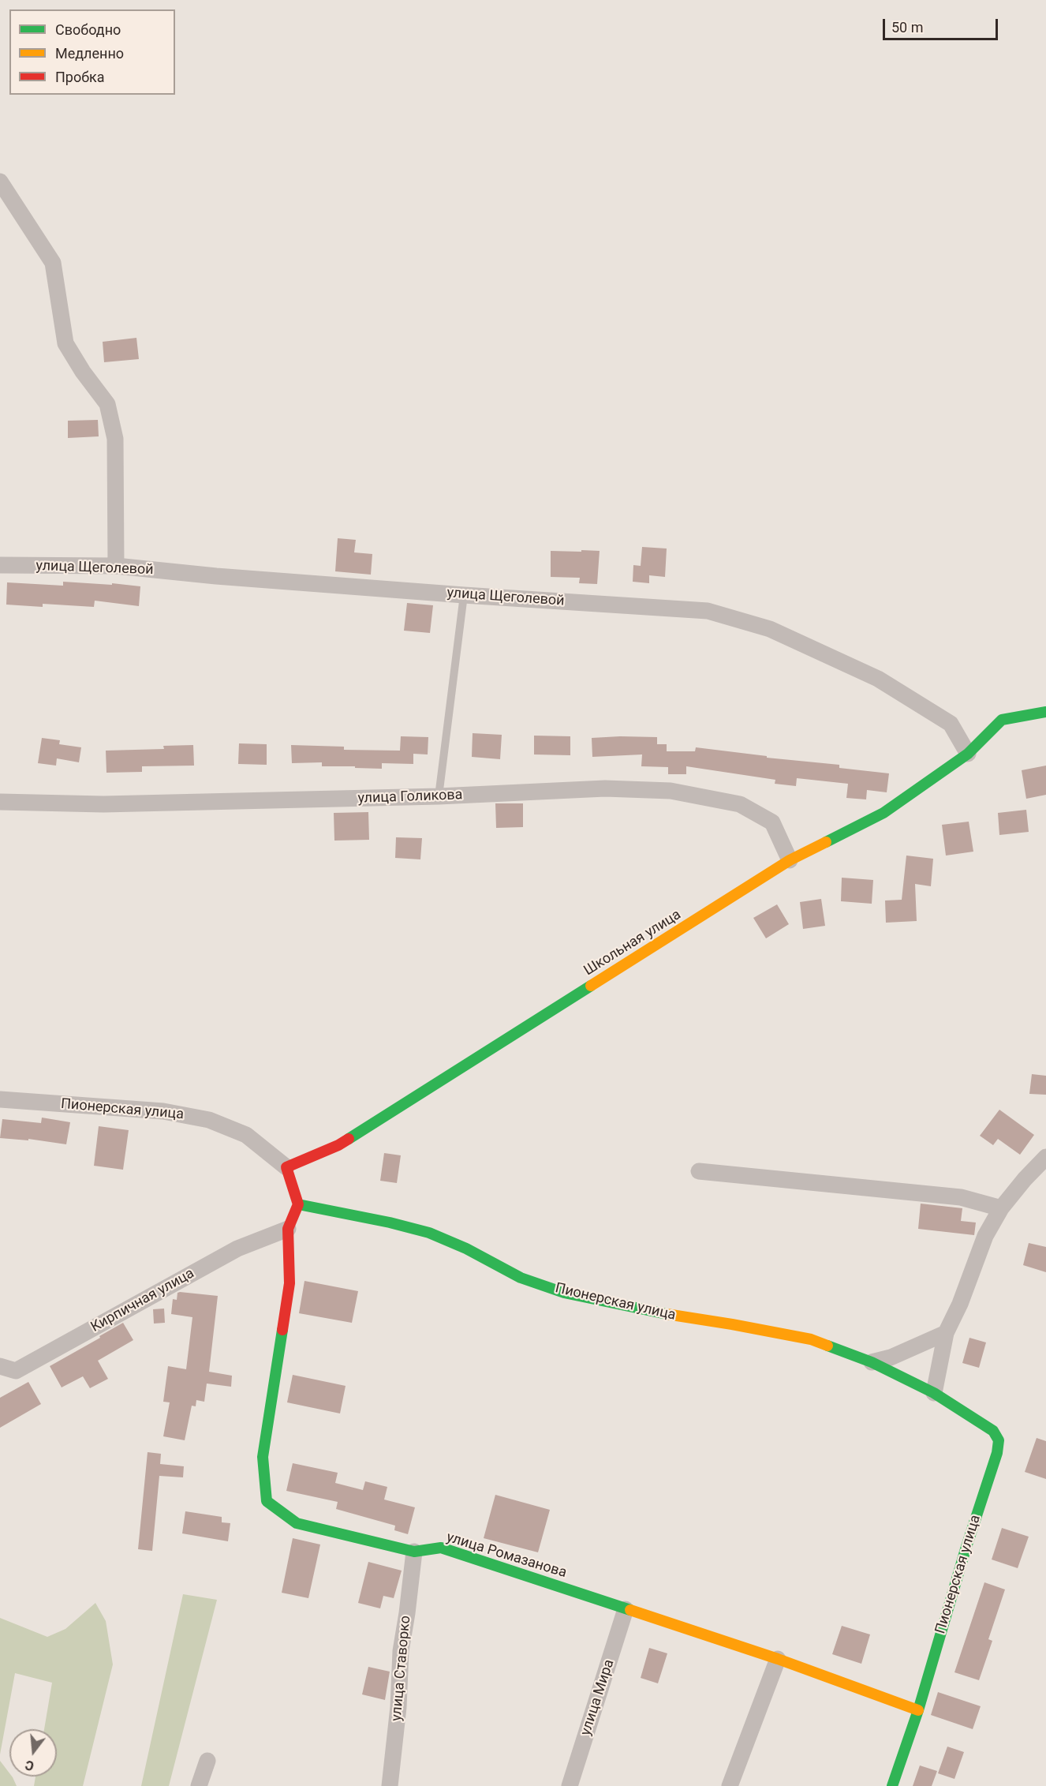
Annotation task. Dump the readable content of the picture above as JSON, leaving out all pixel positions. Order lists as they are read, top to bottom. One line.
{"streets":{"street":["улица Щеголевой","улица Голикова","Школьная улица","Пионерская улица","Кирпичная улица","улица Ромазанова","улица Ставорко","улица Мира"]},"crossings":[["улица Щеголевой","Школьная улица"],["улица Голикова","Школьная улица"],["Школьная улица","Пионерская улица"],["Пионерская улица","улица Ромазанова"],["Кирпичная улица","улица Ромазанова"],["улица Ромазанова","улица Ставорко"],["улица Ромазанова","улица Мира"]],"legend":["Свободно","Медленно","Пробка"],"scale_bar":"50 m","north":"bottom"}
